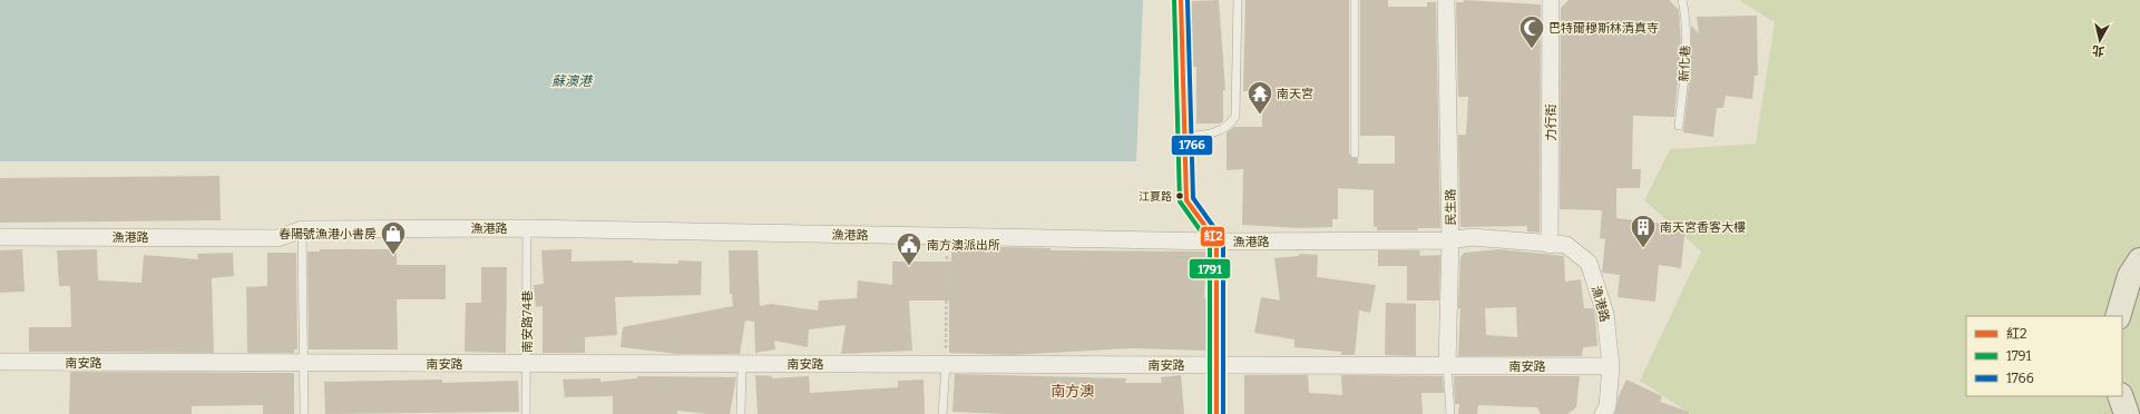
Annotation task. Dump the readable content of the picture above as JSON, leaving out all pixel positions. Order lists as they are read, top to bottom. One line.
{"streets":{"street":["力行街","民生路","漁港路","南安路"],"lane":["新化巷","南安路74巷"]},"crossings":[["力行街","漁港路"],["民生路","漁港路"],["民生路","南安路"],["漁港路","南安路74巷"],["漁港路","南安路"],["南安路74巷","南安路"]],"districts":["南方澳"],"water":["蘇澳港"],"places":{"mosque":["巴特爾穆斯林清真寺"],"temple":["南天宮"],"other":["江夏路"],"building":["南天宮香客大樓"],"shop":["春陽號漁港小書房"],"public building":["南方澳派出所"]},"lines":["transit line 紅2","transit line 1791","transit line 1766"],"legend":["紅2","1791","1766"],"north":"bottom"}
